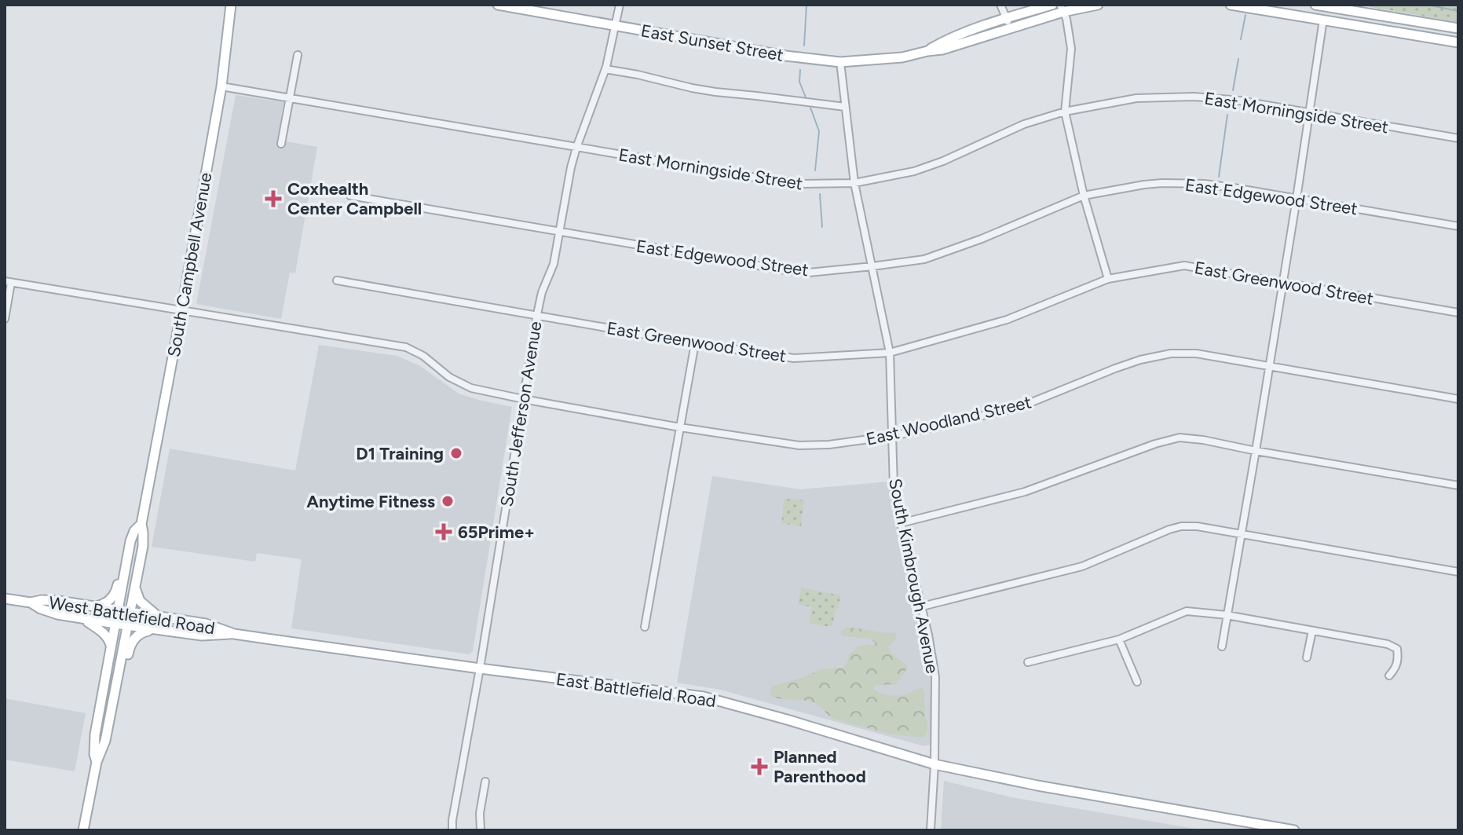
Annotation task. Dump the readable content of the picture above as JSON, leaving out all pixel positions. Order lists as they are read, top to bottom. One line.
{"streets":{"main road":["East Sunset Street","South Campbell Avenue","West Battlefield Road","East Battlefield Road"],"street":["East Morningside Street","East Edgewood Street","East Greenwood Street","South Jefferson Avenue","East Woodland Street","South Kimbrough Avenue"]},"crossings":[["East Sunset Street","South Jefferson Avenue"],["East Sunset Street","South Kimbrough Avenue"],["East Morningside Street","South Campbell Avenue"],["East Morningside Street","South Jefferson Avenue"],["East Morningside Street","South Kimbrough Avenue"],["East Edgewood Street","South Jefferson Avenue"],["East Edgewood Street","South Kimbrough Avenue"],["South Campbell Avenue","East Woodland Street"],["South Campbell Avenue","West Battlefield Road"],["East Greenwood Street","South Jefferson Avenue"],["East Greenwood Street","South Kimbrough Avenue"],["South Jefferson Avenue","East Woodland Street"],["South Jefferson Avenue","East Battlefield Road"],["East Woodland Street","South Kimbrough Avenue"],["South Kimbrough Avenue","East Battlefield Road"],["West Battlefield Road","East Battlefield Road"]],"places":{"health":["Coxhealth Center Campbell","65Prime+","Planned Parenthood"],"other":["D1 Training","Anytime Fitness"]}}
